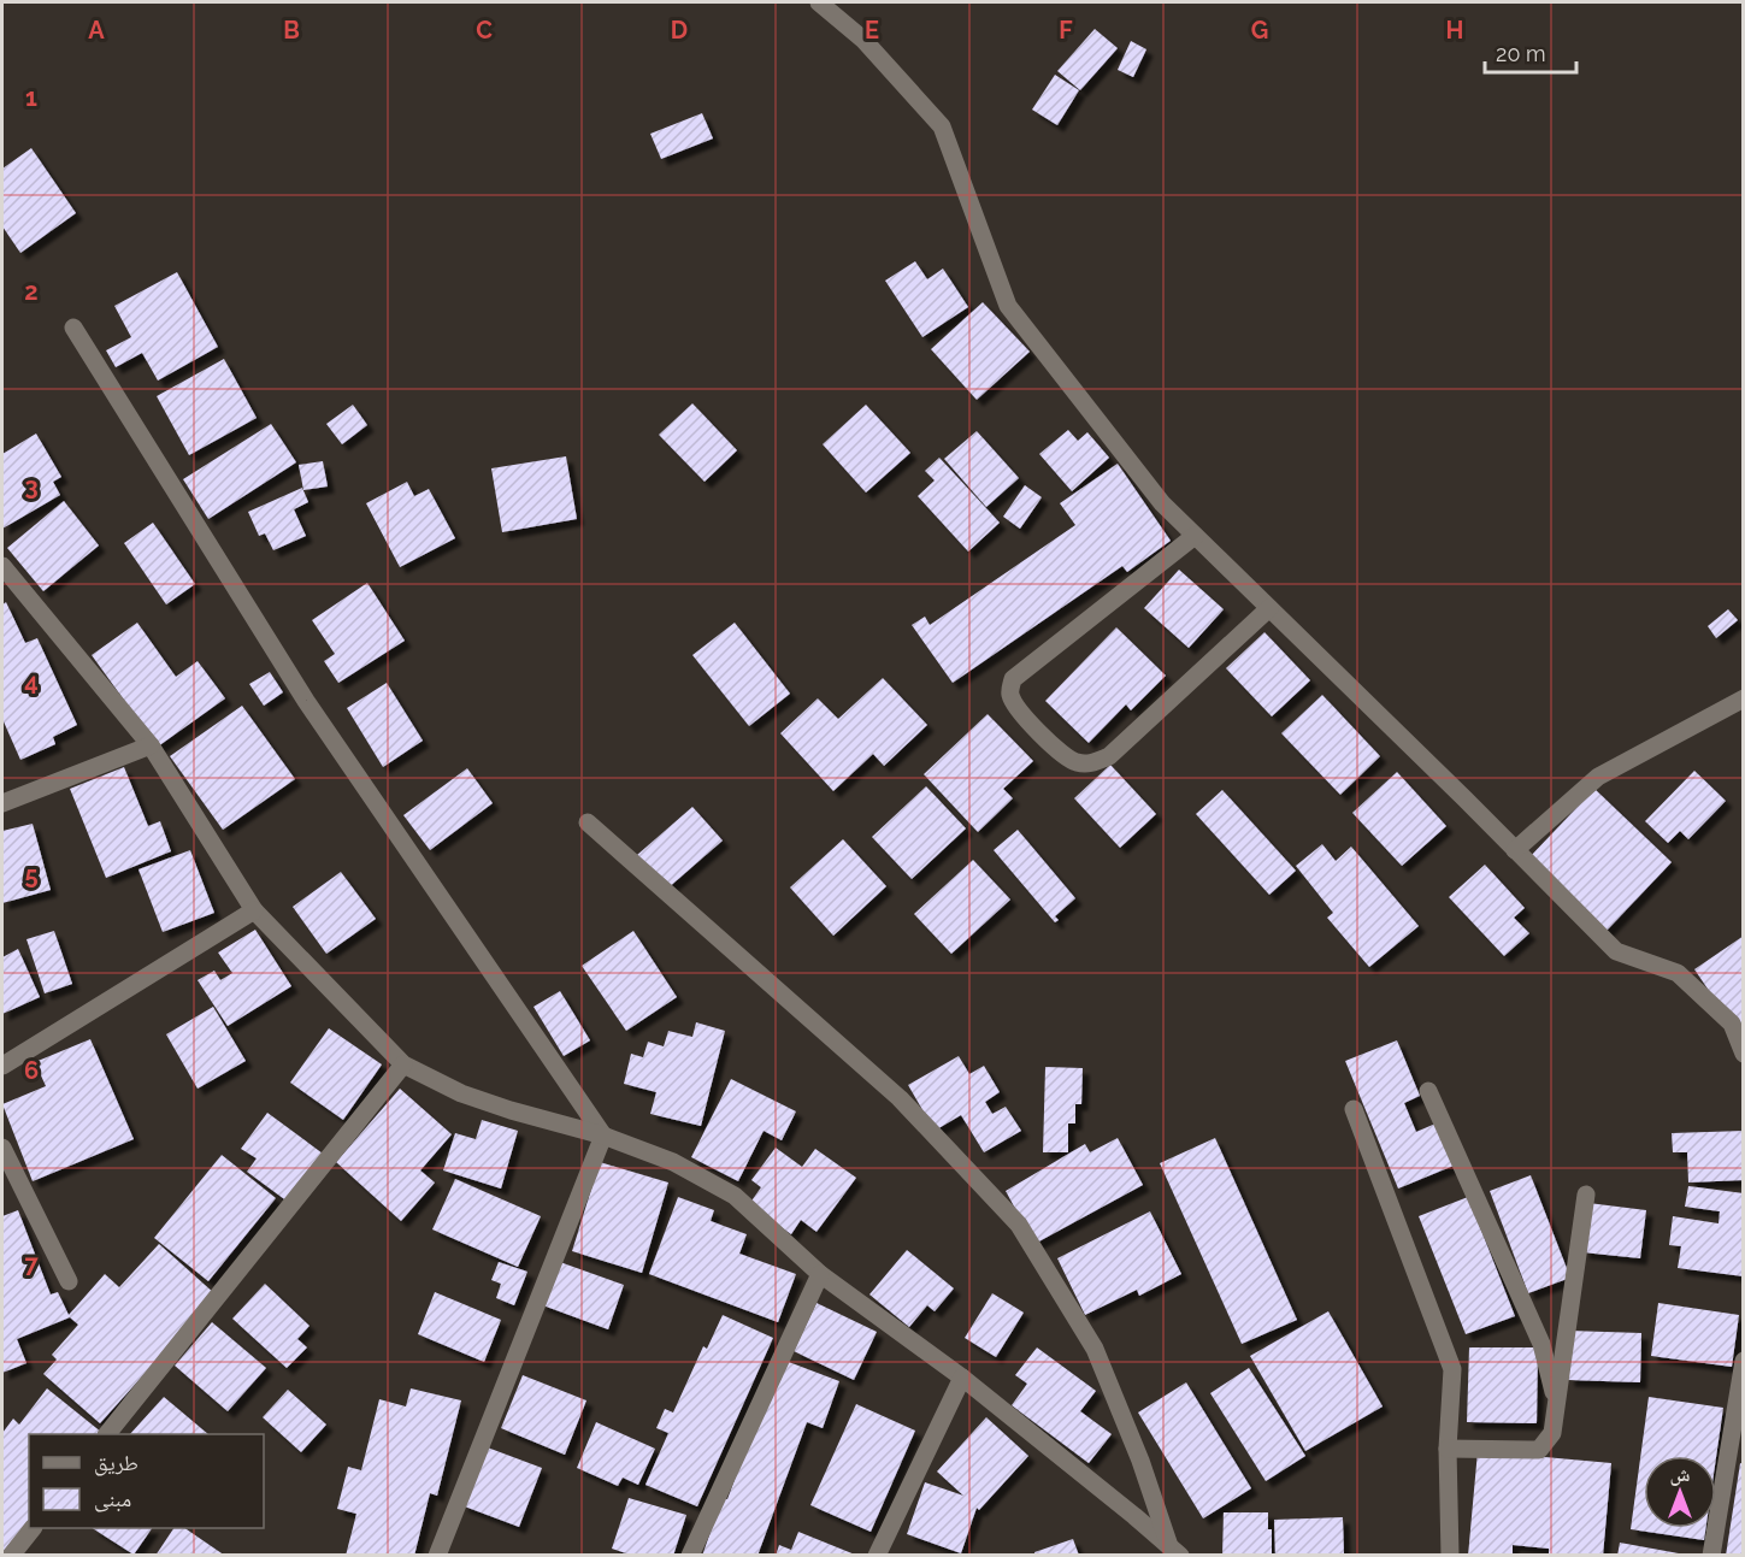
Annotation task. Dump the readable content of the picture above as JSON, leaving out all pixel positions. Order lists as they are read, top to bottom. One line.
{"legend":["طريق","مبنى"],"scale_bar":"20 m","north":"top","grid":{"columns":["A","B","C","D","E","F","G","H"],"rows":["1","2","3","4","5","6","7"]}}
